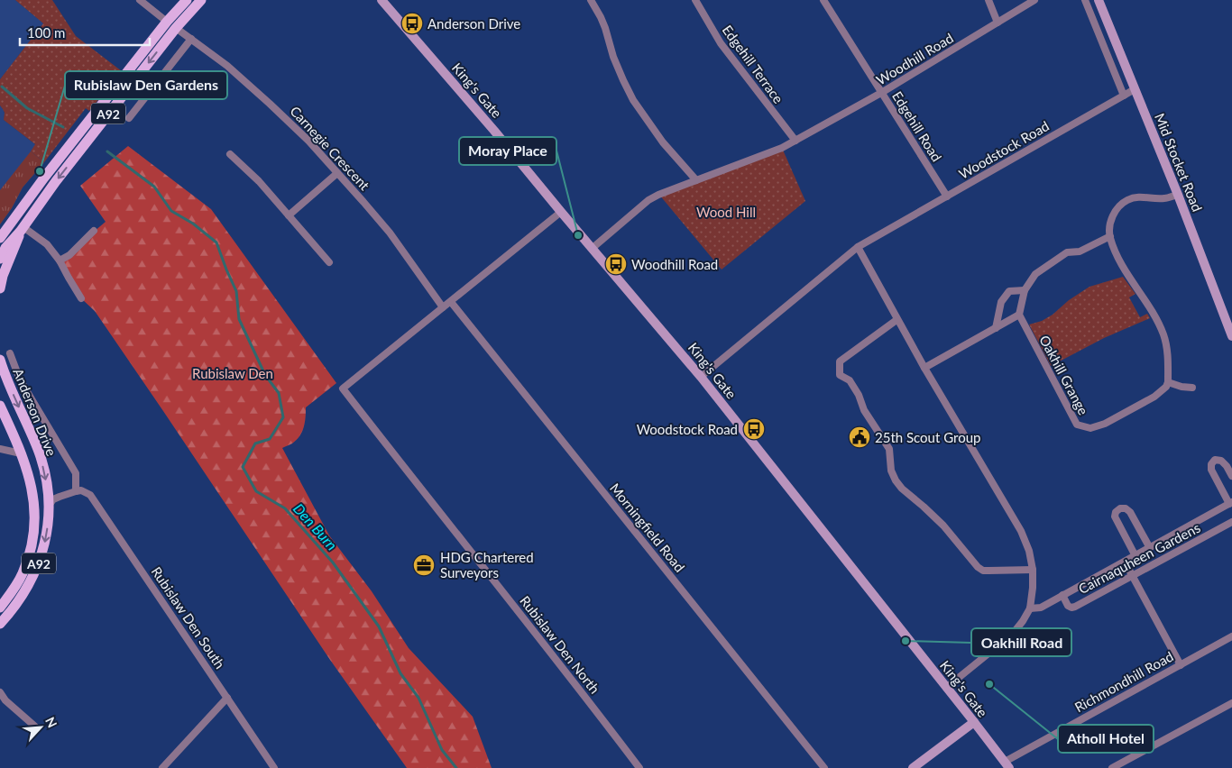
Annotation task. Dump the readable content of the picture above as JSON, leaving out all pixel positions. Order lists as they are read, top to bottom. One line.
{"streets":{"main road":["A92","Anderson Drive"],"street":["Woodhill Road","Edgehill Terrace","King's Gate","Edgehill Road","Carnegie Crescent","Woodstock Road","Mid Stocket Road","Oakhill Grange","Morningfield Road","Cairnaquheen Gardens","Rubislaw Den South","Rubislaw Den North","Richmondhill Road"]},"crossings":[["Woodhill Road","Edgehill Terrace"],["Woodhill Road","King's Gate"],["Woodhill Road","Edgehill Road"],["King's Gate","Woodstock Road"],["King's Gate","Richmondhill Road"],["A92","Carnegie Crescent"],["Edgehill Road","Woodstock Road"],["Carnegie Crescent","Rubislaw Den North"],["Woodstock Road","Mid Stocket Road"]],"water":["Den Burn"],"parks":["Wood Hill","Rubislaw Den"],"places":{"bus stop":["Anderson Drive","Woodhill Road","Woodstock Road"],"other":["Rubislaw Den Gardens","Moray Place","Oakhill Road","Atholl Hotel"],"public building":["25th Scout Group"],"office":["HDG Chartered Surveyors"]},"scale_bar":"100 m","north":"top right"}
